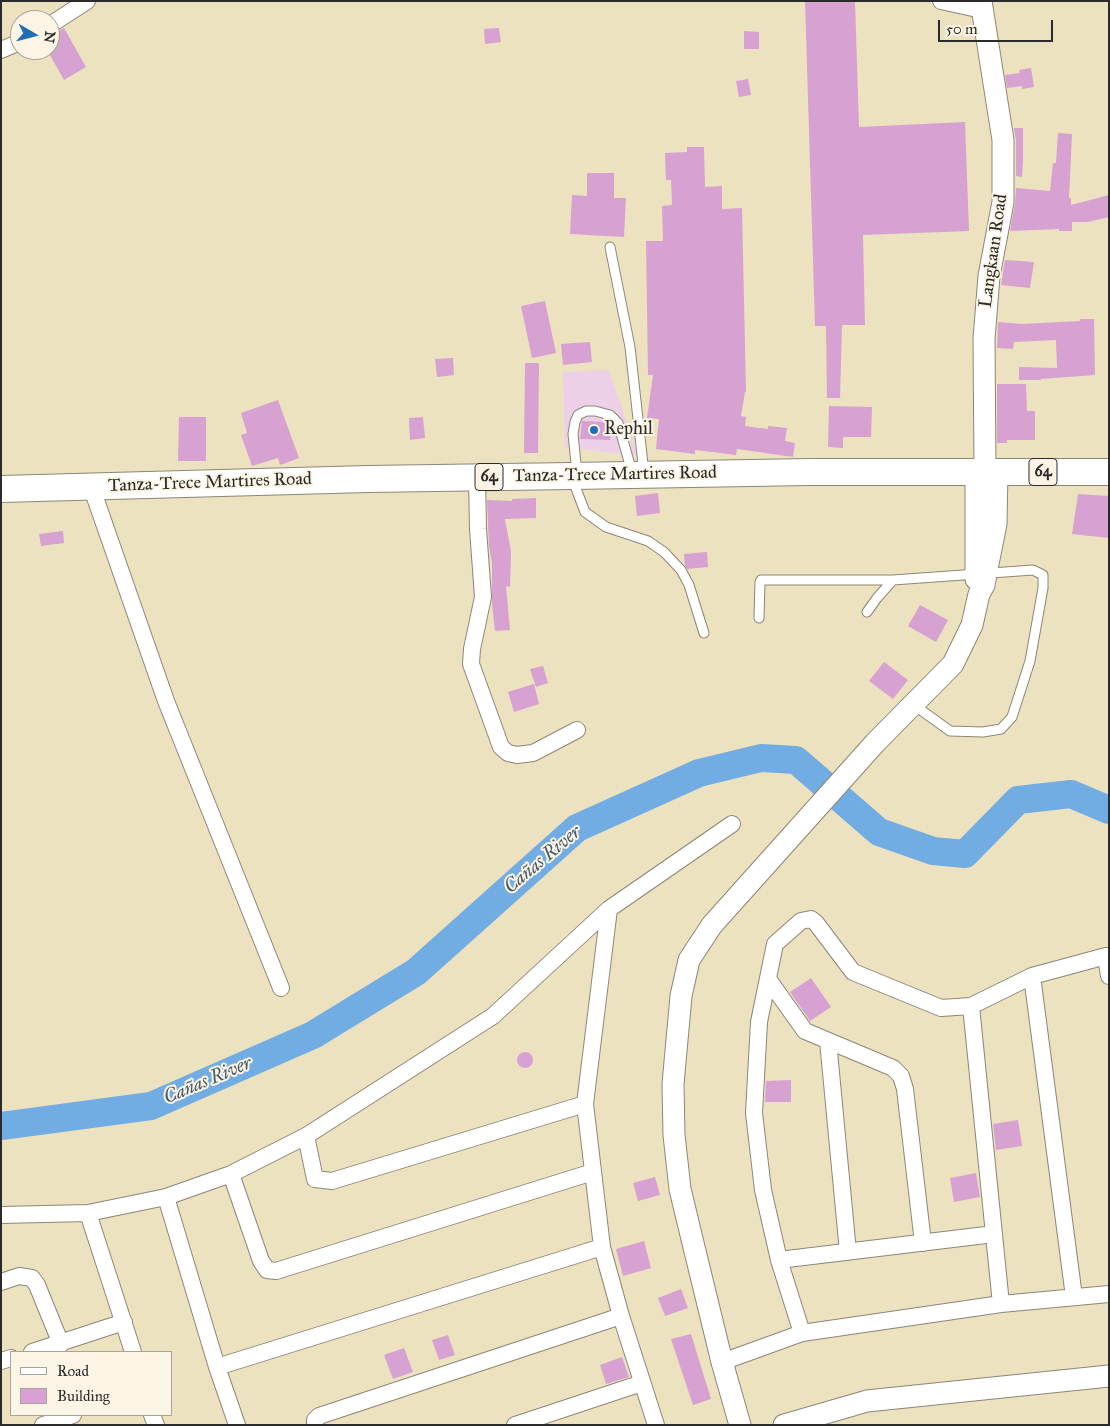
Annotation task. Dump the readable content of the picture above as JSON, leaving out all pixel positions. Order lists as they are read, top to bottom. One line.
{"streets":{"main road":["64","Tanza-Trece Martires Road"],"street":["Langkaan Road"]},"crossings":[["Langkaan Road","Tanza-Trece Martires Road"]],"water":["Cañas River"],"places":["Rephil"],"legend":["Road","Building"],"scale_bar":"50 m","north":"right"}
